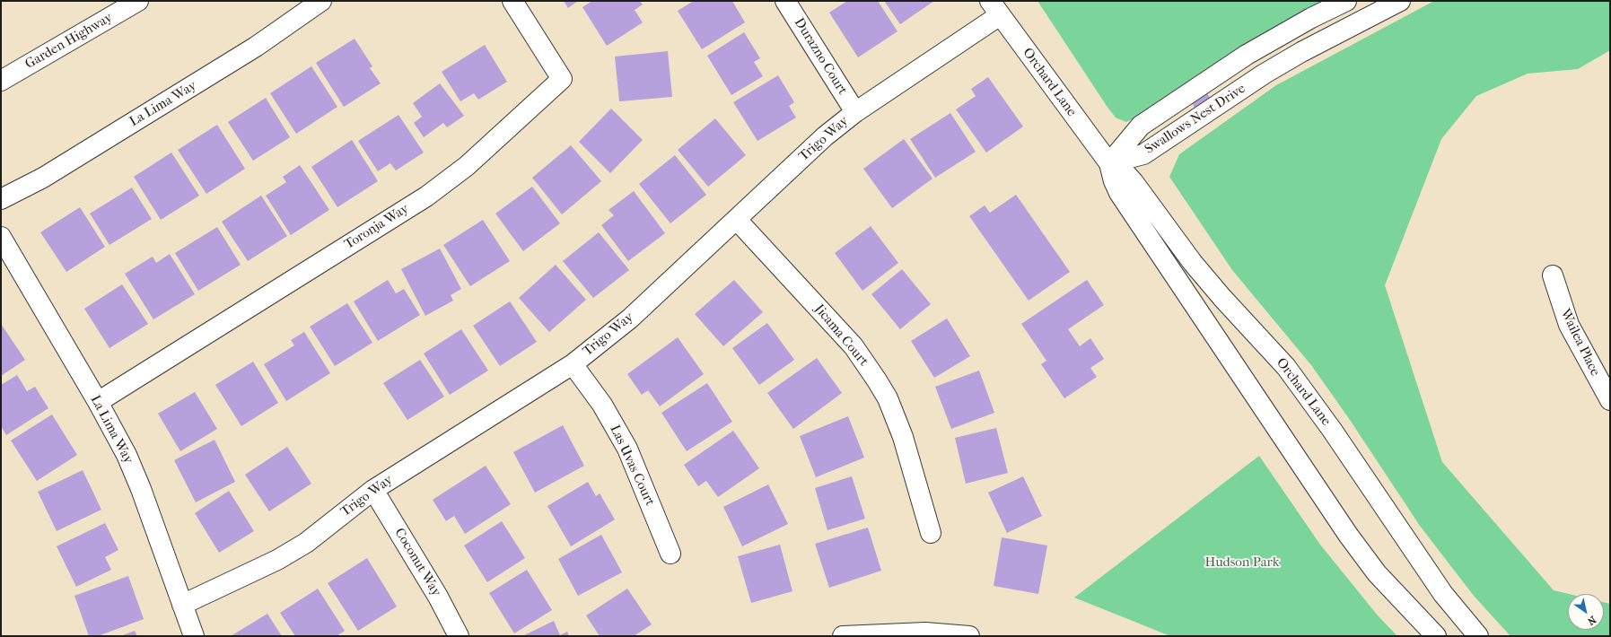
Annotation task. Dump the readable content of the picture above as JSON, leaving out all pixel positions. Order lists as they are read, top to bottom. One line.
{"streets":{"street":["Garden Highway","Durazno Court","Orchard Lane","La Lima Way","Swallows Nest Drive","Trigo Way","Toronja Way","Jicama Court","Wailea Place","Las Uvas Court","Coconut Way"]},"crossings":[["Durazno Court","Trigo Way"],["Orchard Lane","Swallows Nest Drive"],["Orchard Lane","Trigo Way"],["La Lima Way","Trigo Way"],["La Lima Way","Toronja Way"],["Trigo Way","Jicama Court"],["Trigo Way","Las Uvas Court"],["Trigo Way","Coconut Way"]],"parks":["Hudson Park"],"north":"bottom right"}
